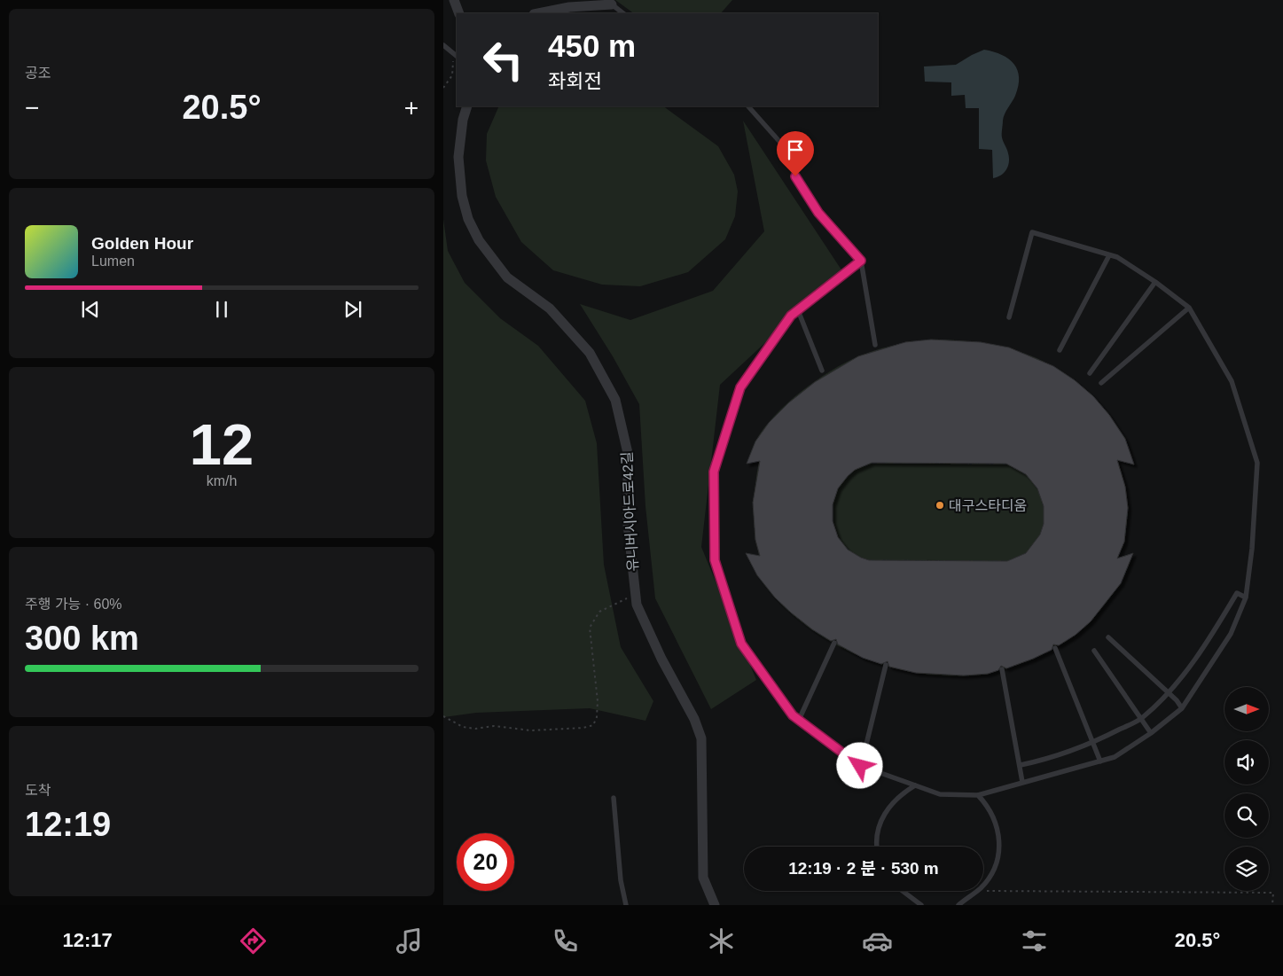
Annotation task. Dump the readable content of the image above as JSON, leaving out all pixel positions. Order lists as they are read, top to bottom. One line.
{"streets":{"street":["유니버시아드로42길"]},"places":["대구스타디움"],"north":"right","page":{"tile":["공조",["12","km/h"],["주행 가능 · 60%","300 km"],["도착","12:19"]],"turn":["450 m","좌회전"],"heat":["−","20.5°","+"],"song":["Golden Hour","Lumen"],"limit":"20","trip":"12:19 · 2 분 · 530 m","tabs":["12:17","20.5°"]}}
